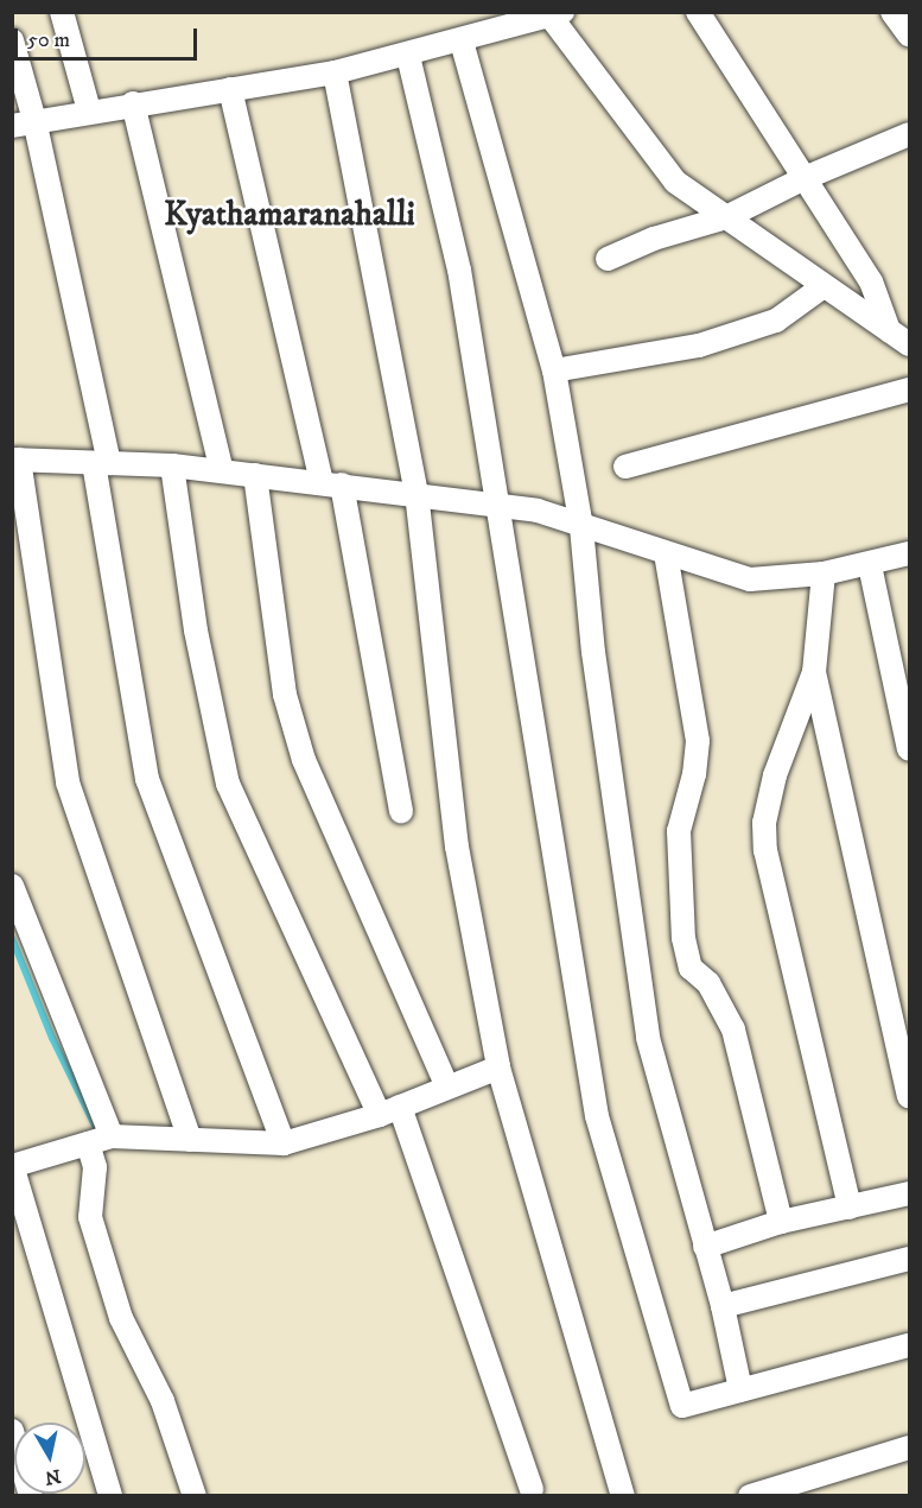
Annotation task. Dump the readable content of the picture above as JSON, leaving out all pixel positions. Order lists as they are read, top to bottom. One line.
{"districts":["Kyathamaranahalli"],"scale_bar":"50 m","north":"bottom"}
